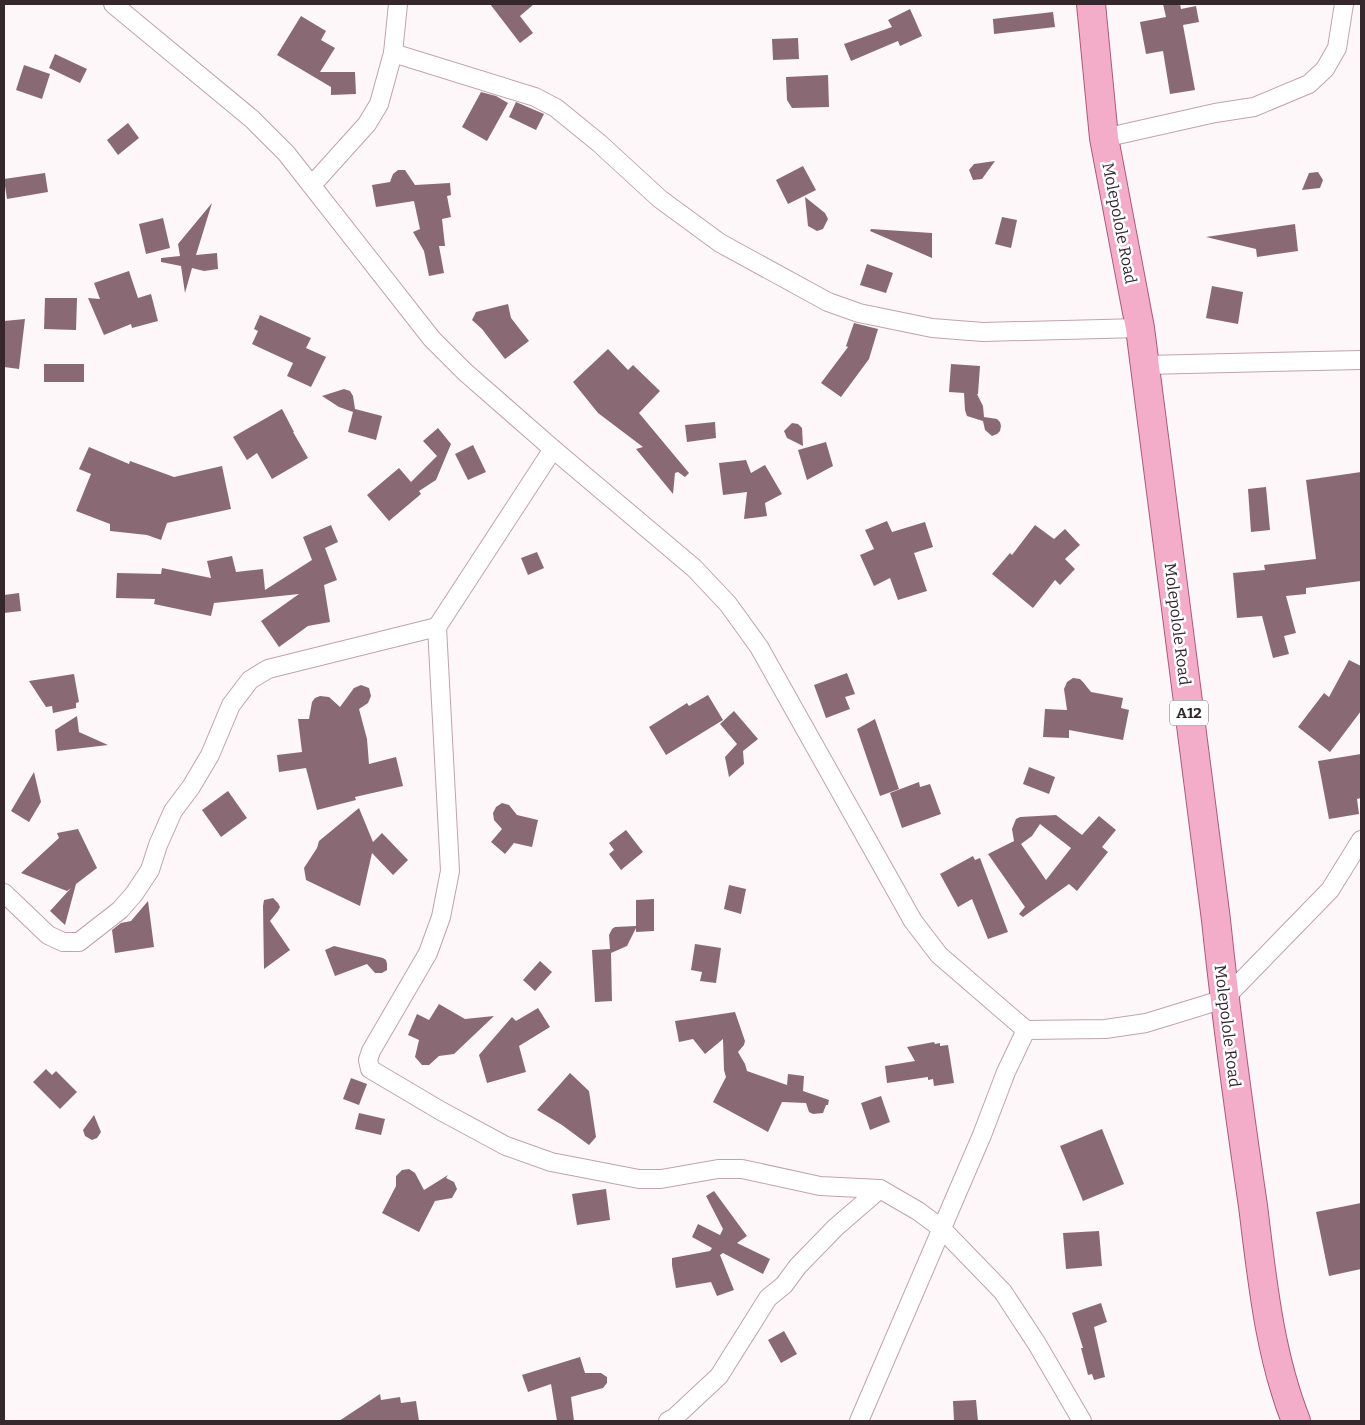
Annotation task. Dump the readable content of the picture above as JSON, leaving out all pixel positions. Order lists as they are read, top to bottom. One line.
{"streets":{"main road":["Molepolole Road","A12"]}}
